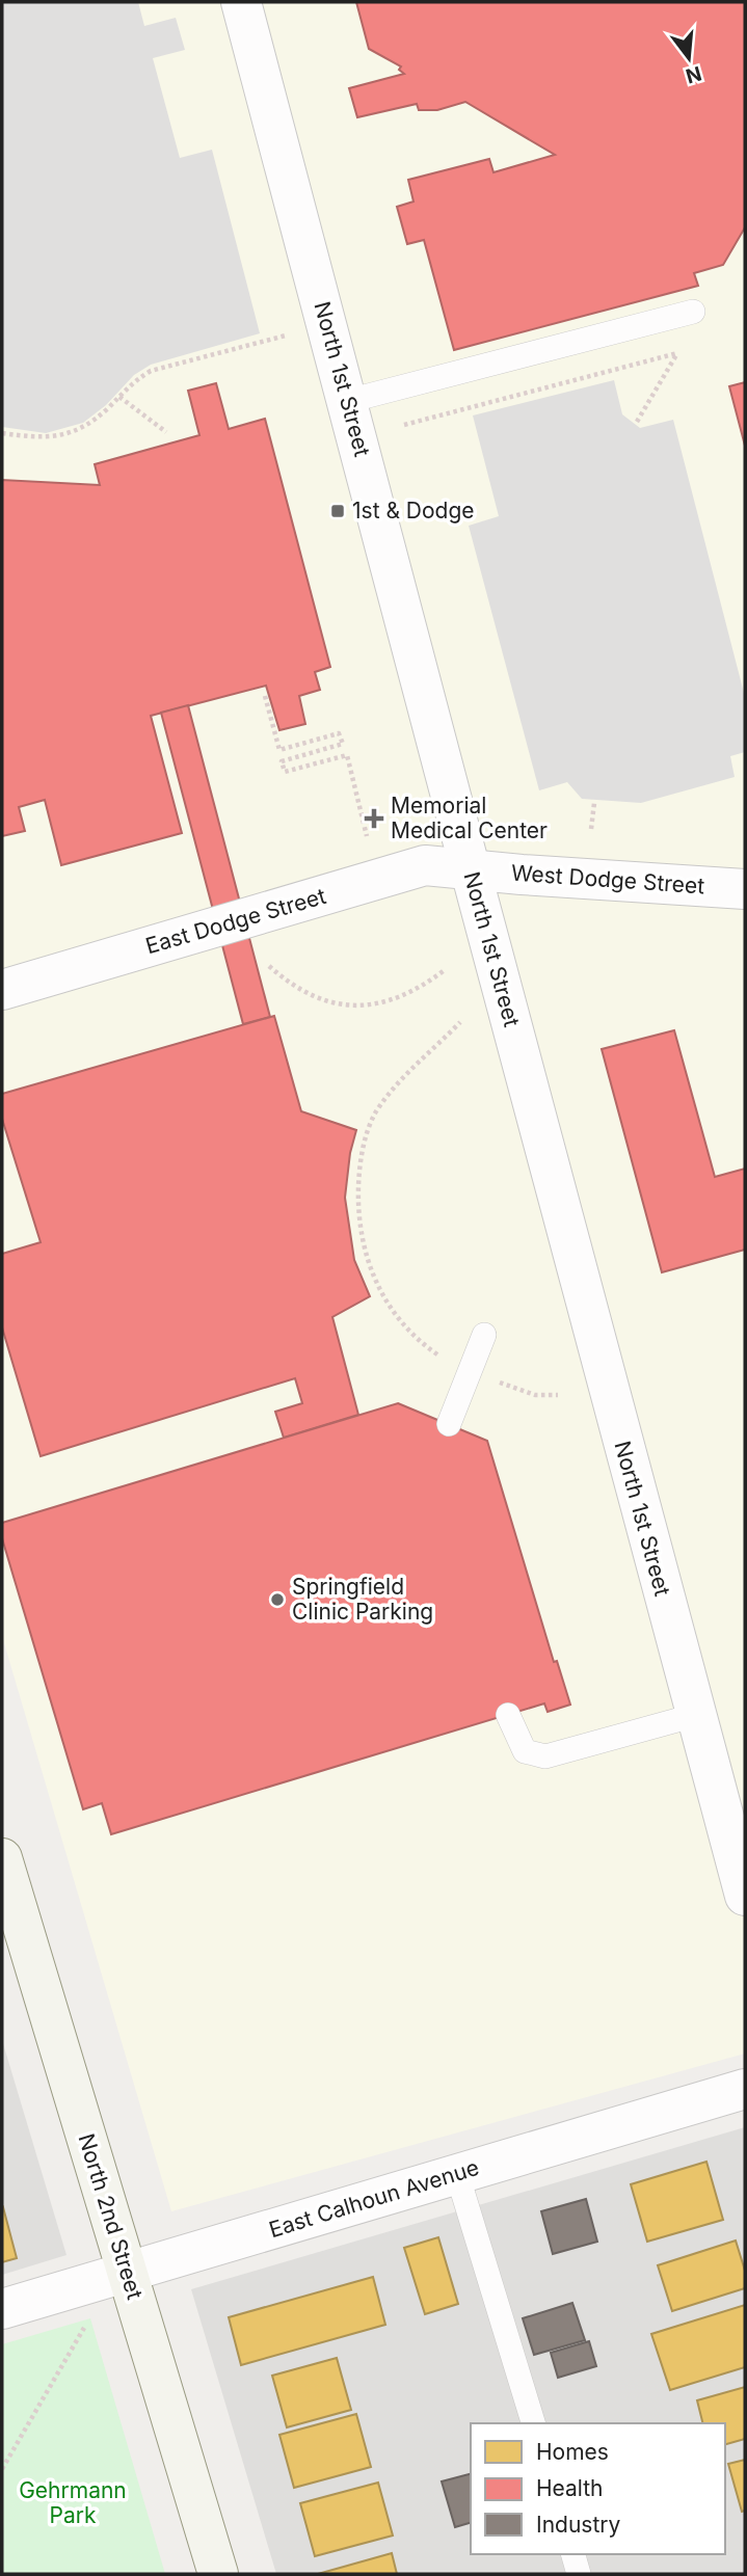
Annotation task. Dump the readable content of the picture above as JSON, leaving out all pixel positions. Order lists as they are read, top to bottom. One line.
{"streets":{"main road":["North 2nd Street"],"street":["North 1st Street","West Dodge Street","East Dodge Street","East Calhoun Avenue"]},"crossings":[["North 1st Street","West Dodge Street"],["North 1st Street","East Dodge Street"],["West Dodge Street","East Dodge Street"],["East Calhoun Avenue","North 2nd Street"]],"parks":["Gehrmann Park"],"places":{"transit":["1st & Dodge"],"health":["Memorial Medical Center"],"other":["Springfield Clinic Parking"]},"legend":["Homes","Health","Industry"],"north":"bottom"}
